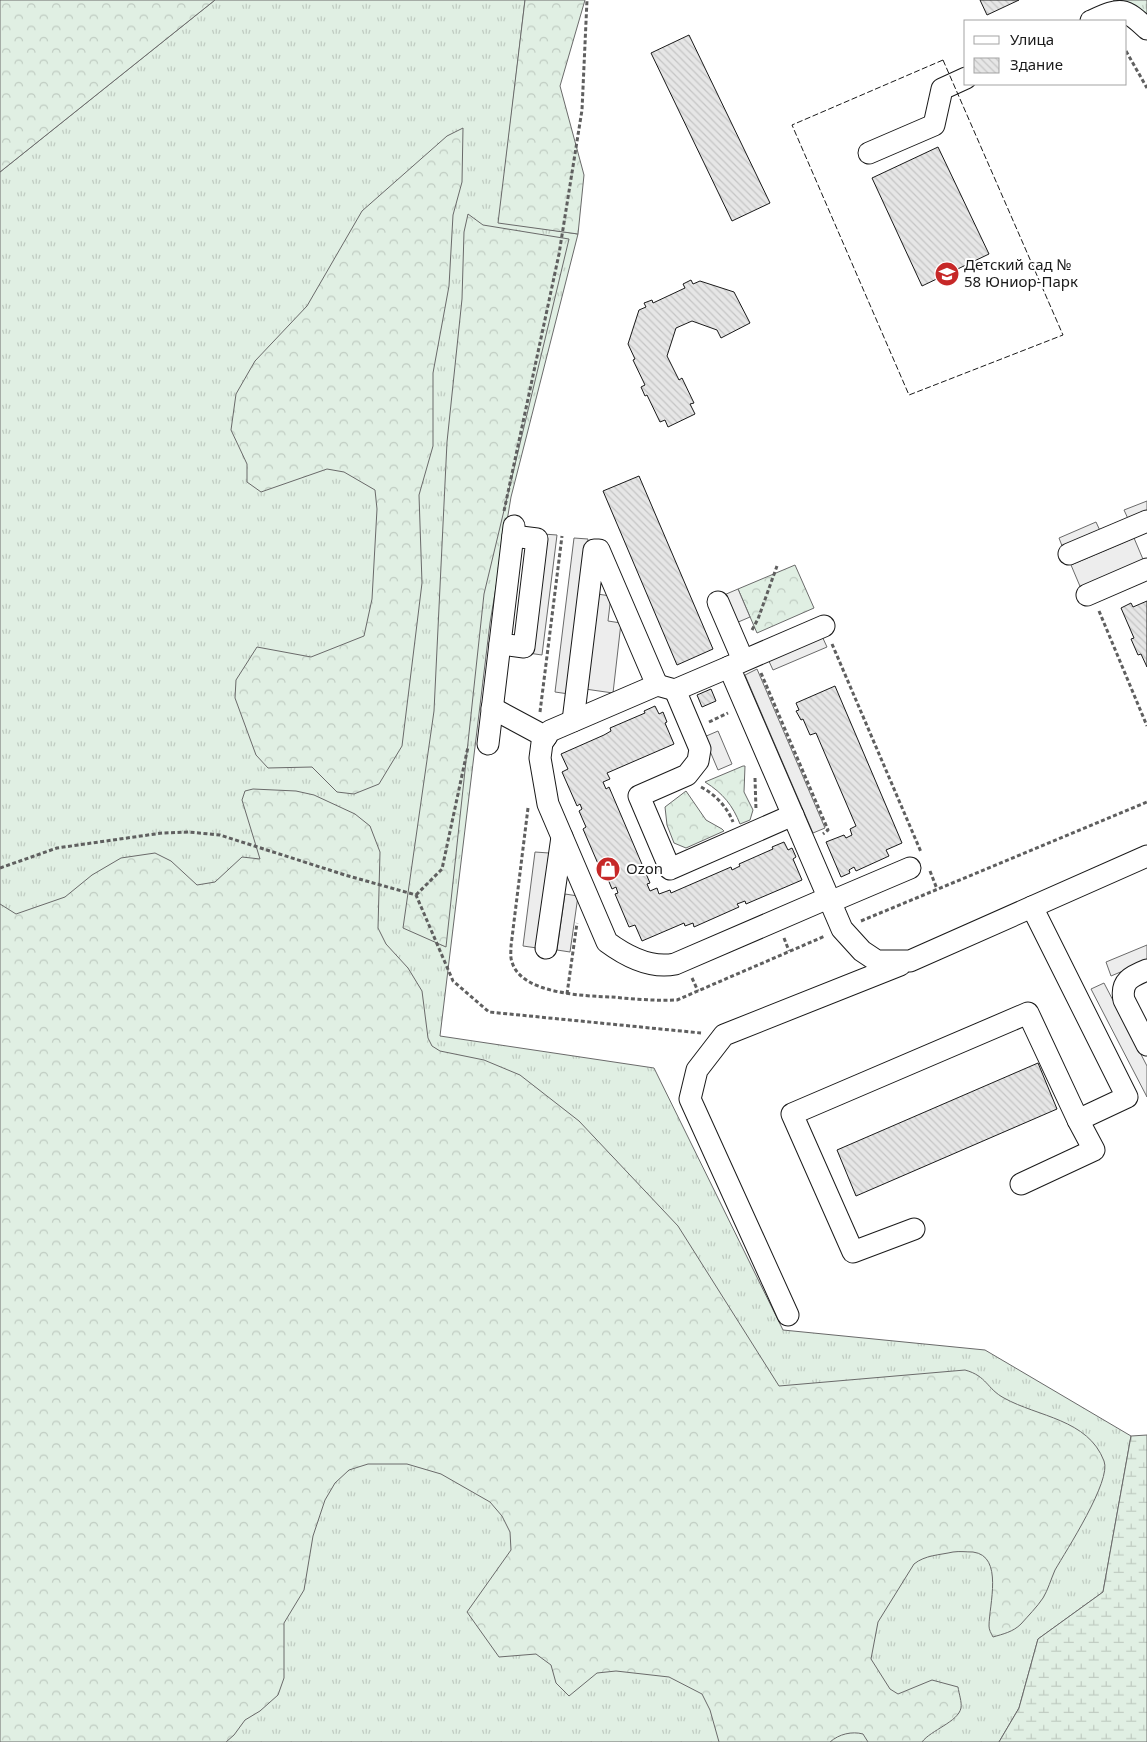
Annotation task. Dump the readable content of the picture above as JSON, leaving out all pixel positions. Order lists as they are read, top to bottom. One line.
{"places":{"school or university":["Детский сад № 58 Юниор-Парк"],"shop":["Ozon"]},"legend":["Улица","Здание"]}
